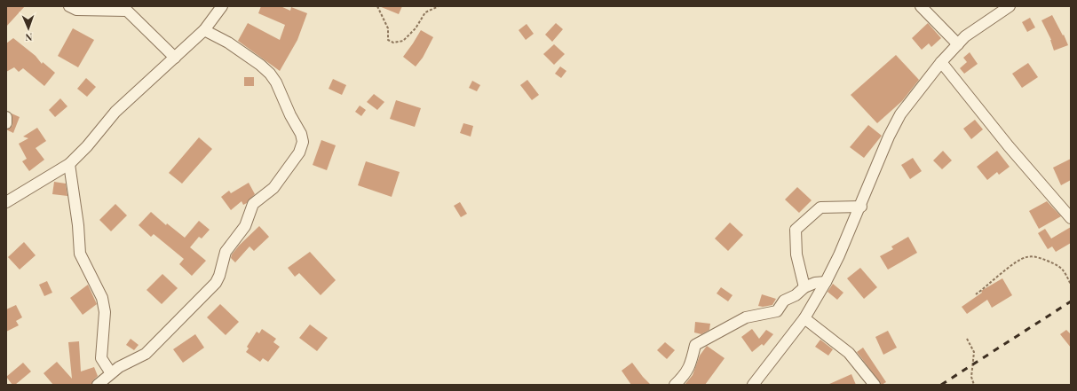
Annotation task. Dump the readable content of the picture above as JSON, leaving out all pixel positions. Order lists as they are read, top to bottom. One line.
{"north":"bottom"}
